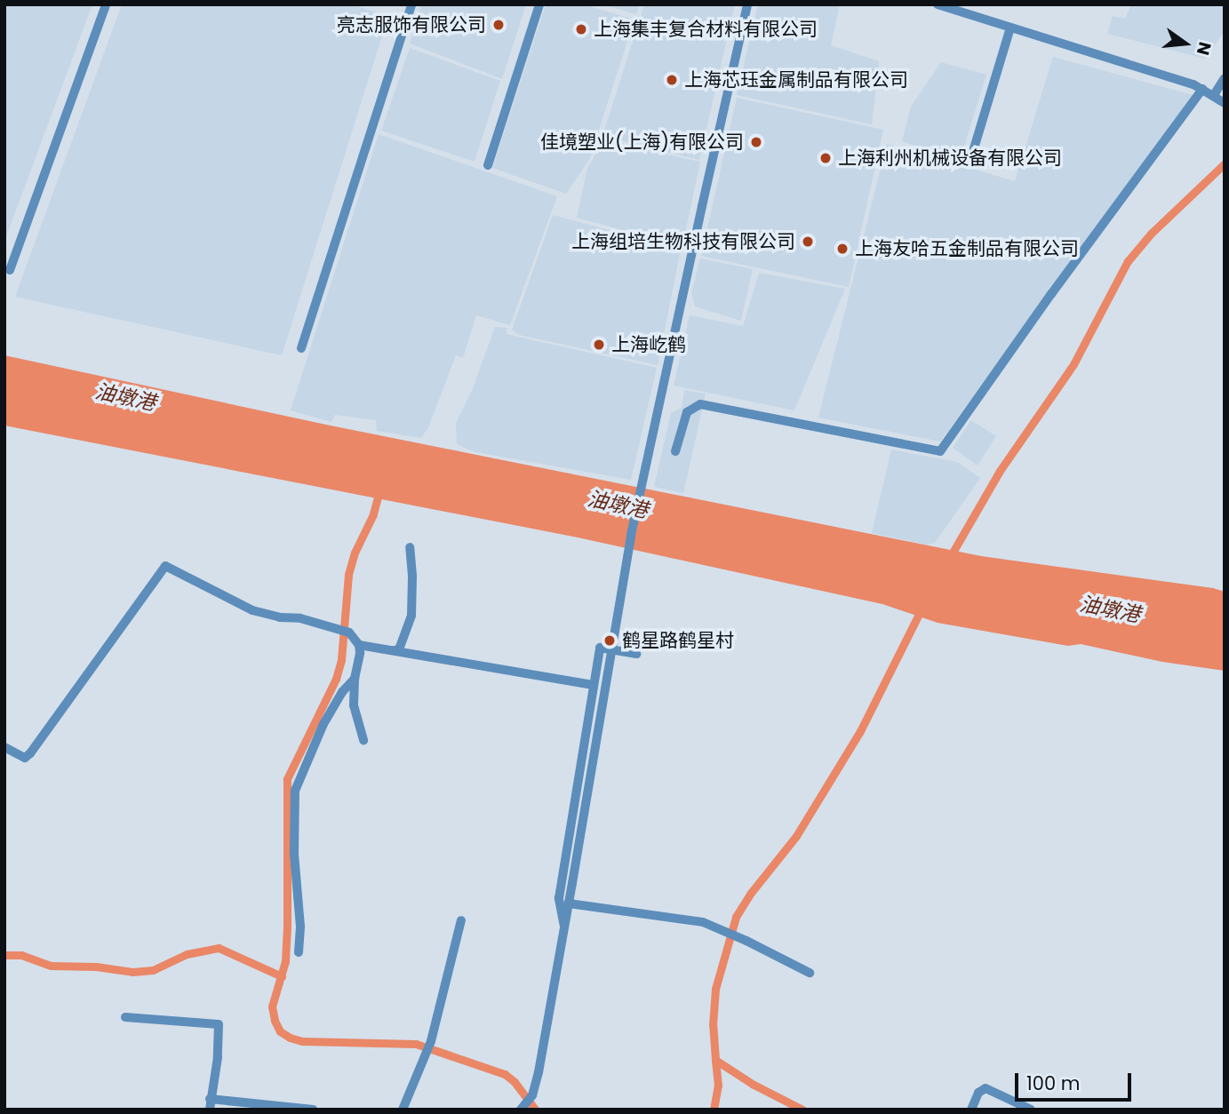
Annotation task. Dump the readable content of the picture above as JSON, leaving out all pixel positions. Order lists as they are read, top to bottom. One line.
{"water":["油墩港"],"places":["亮志服饰有限公司","上海集丰复合材料有限公司","上海芯珏金属制品有限公司","佳境塑业(上海)有限公司","上海利州机械设备有限公司","上海组培生物科技有限公司","上海友哈五金制品有限公司","上海屹鹤","鹤星路鹤星村"],"scale_bar":"100 m","north":"right"}
